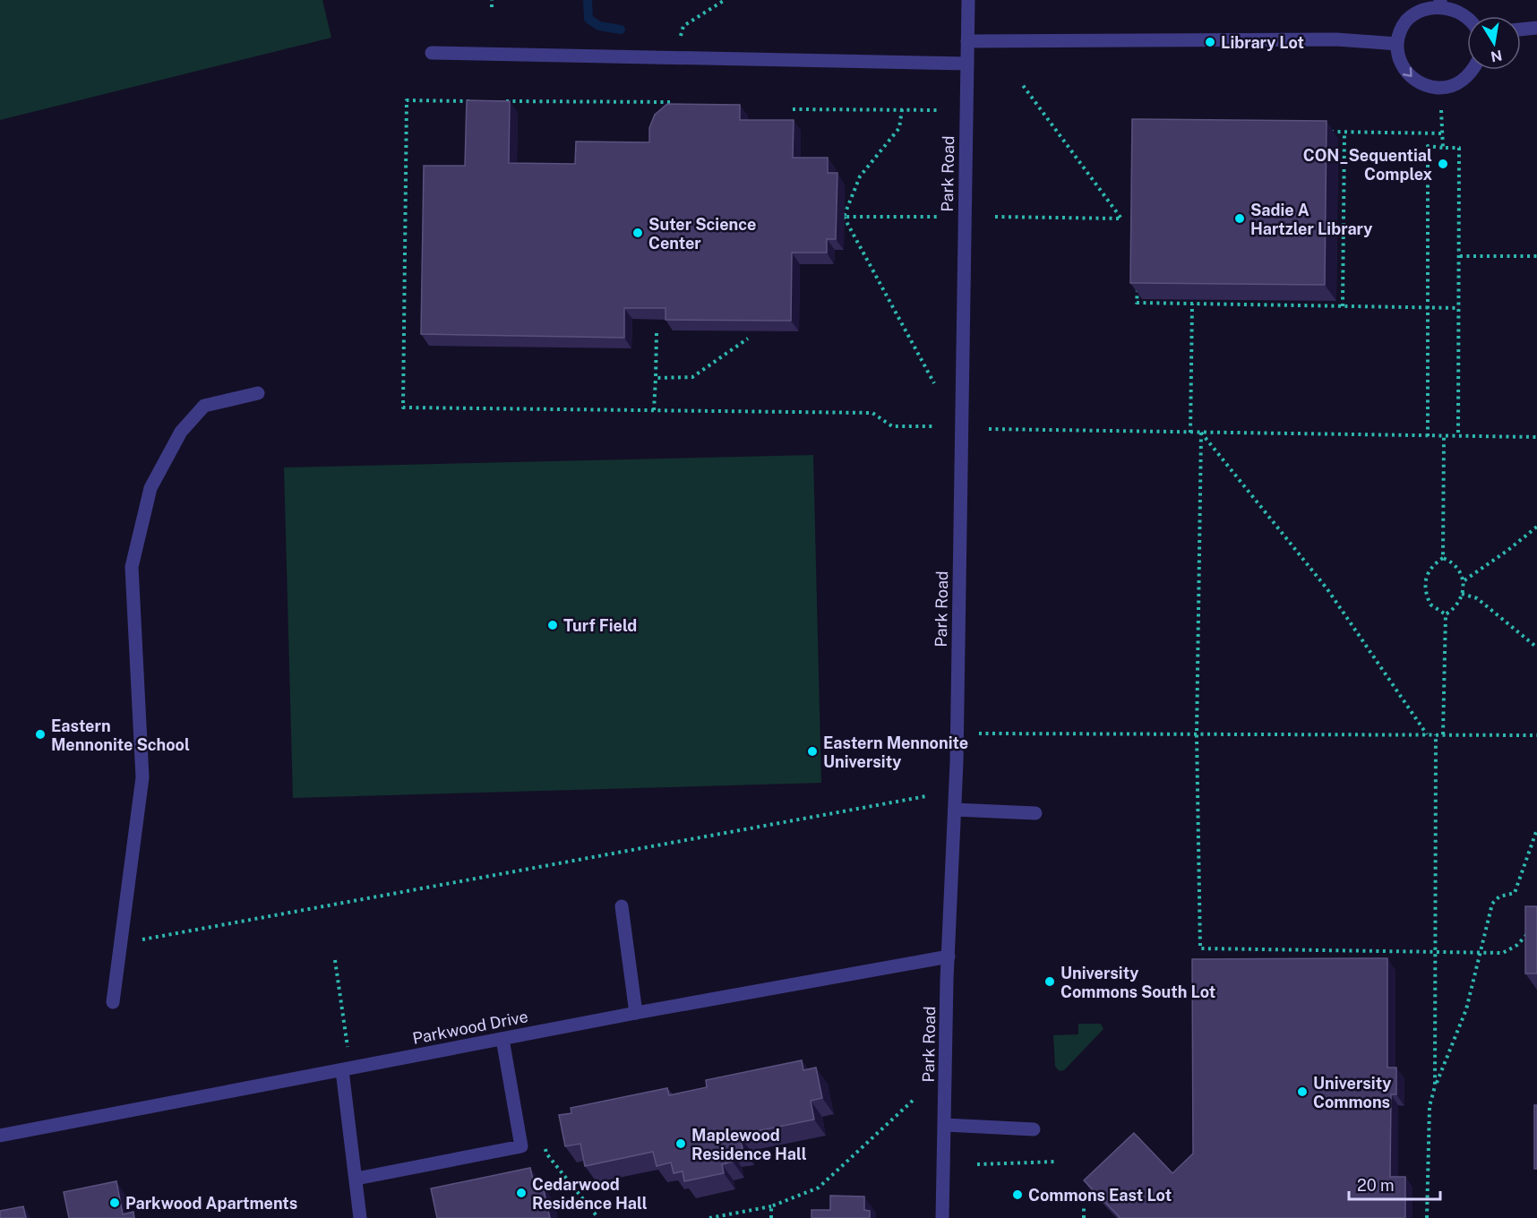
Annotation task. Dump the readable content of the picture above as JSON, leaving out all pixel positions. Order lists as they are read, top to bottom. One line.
{"streets":{"street":["Park Road","Parkwood Drive"]},"crossings":[["Park Road","Parkwood Drive"]],"places":["Library Lot","CON_Sequential Complex","Sadie A Hartzler Library","Suter Science Center","Turf Field","Eastern Mennonite School","Eastern Mennonite University","University Commons South Lot","University Commons","Maplewood Residence Hall","Cedarwood Residence Hall","Commons East Lot","Parkwood Apartments"],"scale_bar":"20 m","north":"bottom"}
